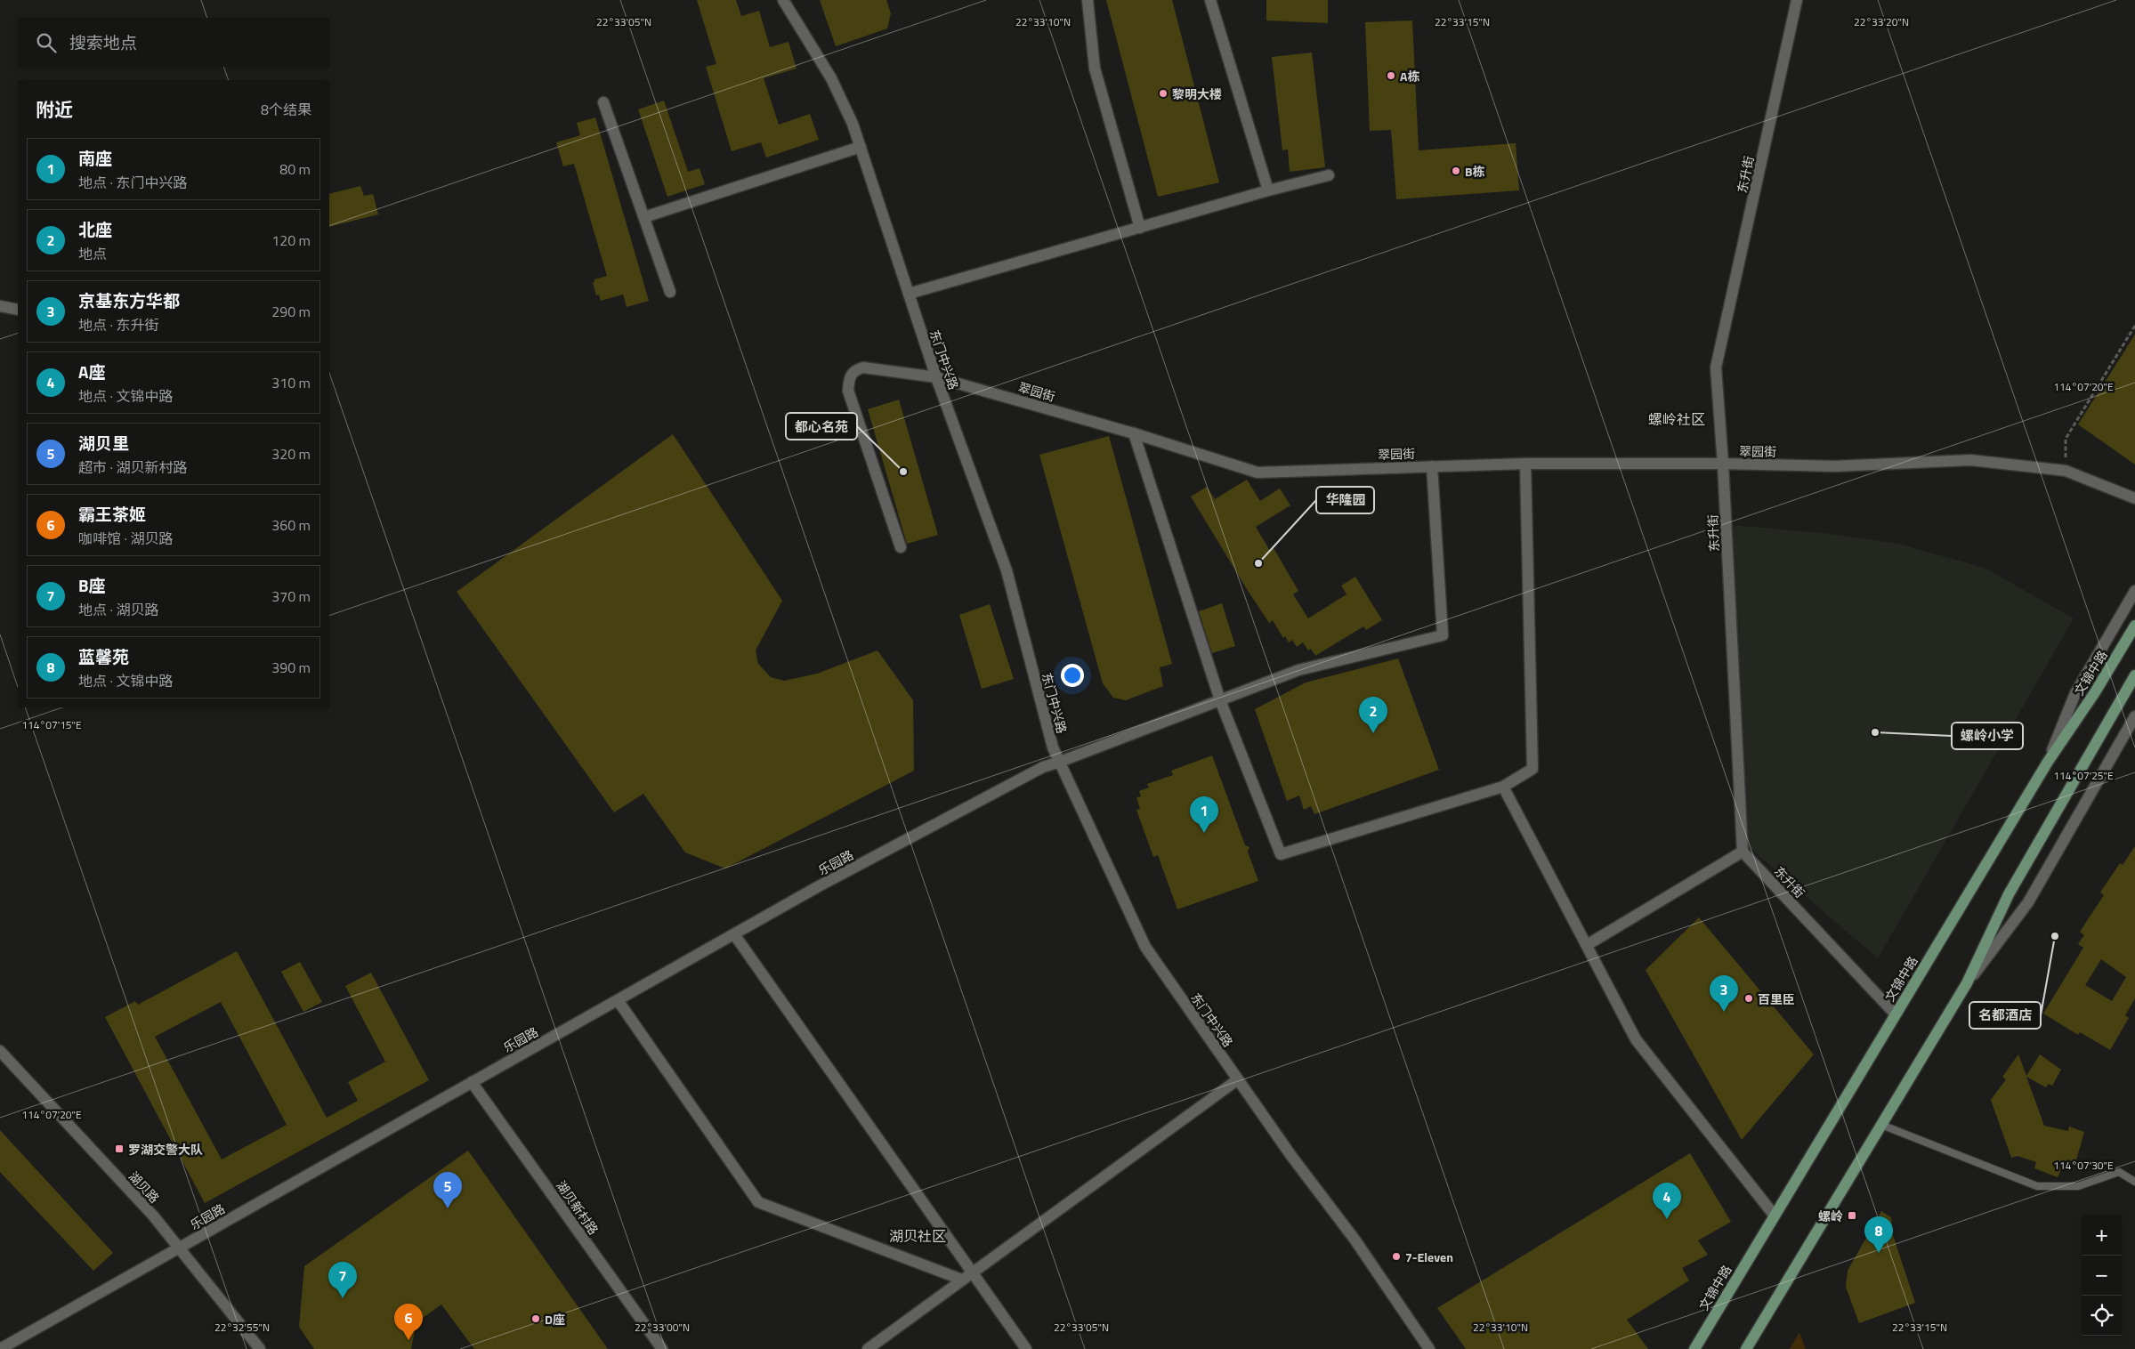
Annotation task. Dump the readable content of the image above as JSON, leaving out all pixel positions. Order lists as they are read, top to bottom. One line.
{"streets":{"main road":["文锦中路"],"street":["东升街","东门中兴路","翠园街","乐园路","湖贝路","湖贝新村路"]},"crossings":[["东升街","翠园街"],["东升街","文锦中路"],["东门中兴路","翠园街"],["东门中兴路","乐园路"],["翠园街","乐园路"],["乐园路","湖贝路"],["乐园路","湖贝新村路"]],"districts":["螺岭社区","湖贝社区"],"places":{"other":["A栋","黎明大楼","B栋","都心名苑","华隆园","螺岭小学","名都酒店","百里臣","7-Eleven","D座"],"transit":["罗湖交警大队","螺岭"]},"page":{"search":"搜索地点","heading":["附近","8个结果"],"list":[{"mark":"1","name":"南座","note":"地点 · 东门中兴路","value":"80 m"},{"mark":"2","name":"北座","note":"地点","value":"120 m"},{"mark":"3","name":"京基东方华都","note":"地点 · 东升街","value":"290 m"},{"mark":"4","name":"A座","note":"地点 · 文锦中路","value":"310 m"},{"mark":"5","name":"湖贝里","note":"超市 · 湖贝新村路","value":"320 m"},{"mark":"6","name":"霸王茶姬","note":"咖啡馆 · 湖贝路","value":"360 m"},{"mark":"7","name":"B座","note":"地点 · 湖贝路","value":"370 m"},{"mark":"8","name":"蓝馨苑","note":"地点 · 文锦中路","value":"390 m"}],"pins":["2","1","3","5","4","8","7","6"],"map_buttons":["+","−"]},"coordinates":["22°33'05\"N","22°33'15\"N","22°33'10\"N","22°33'20\"N","114°07'20\"E","114°07'15\"E","114°07'25\"E","114°07'30\"E","22°32'55\"N","22°33'00\"N"]}
